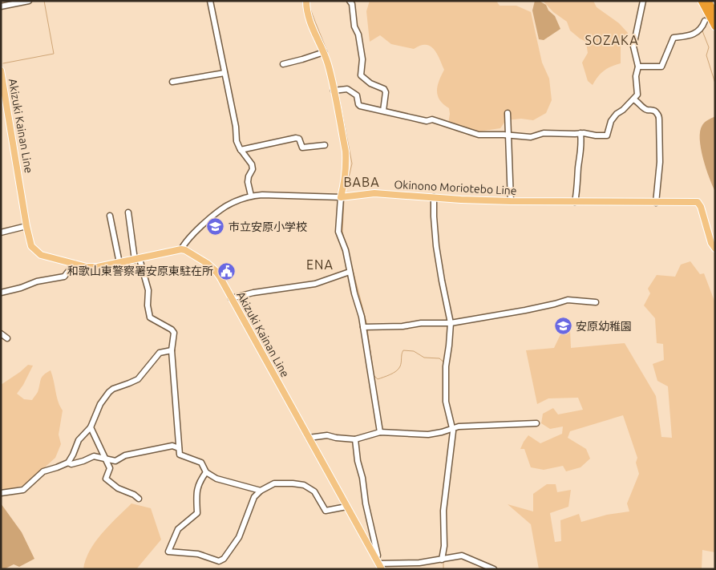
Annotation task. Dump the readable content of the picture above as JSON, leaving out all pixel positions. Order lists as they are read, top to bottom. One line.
{"streets":{"main road":["Akizuki Kainan Line","Okinono Moriotebo Line"]},"districts":["SOZAKA","BABA","ENA"],"places":{"school or university":["市立安原小学校","安原幼稚園"],"public building":["和歌山東警察署安原東駐在所"]}}
